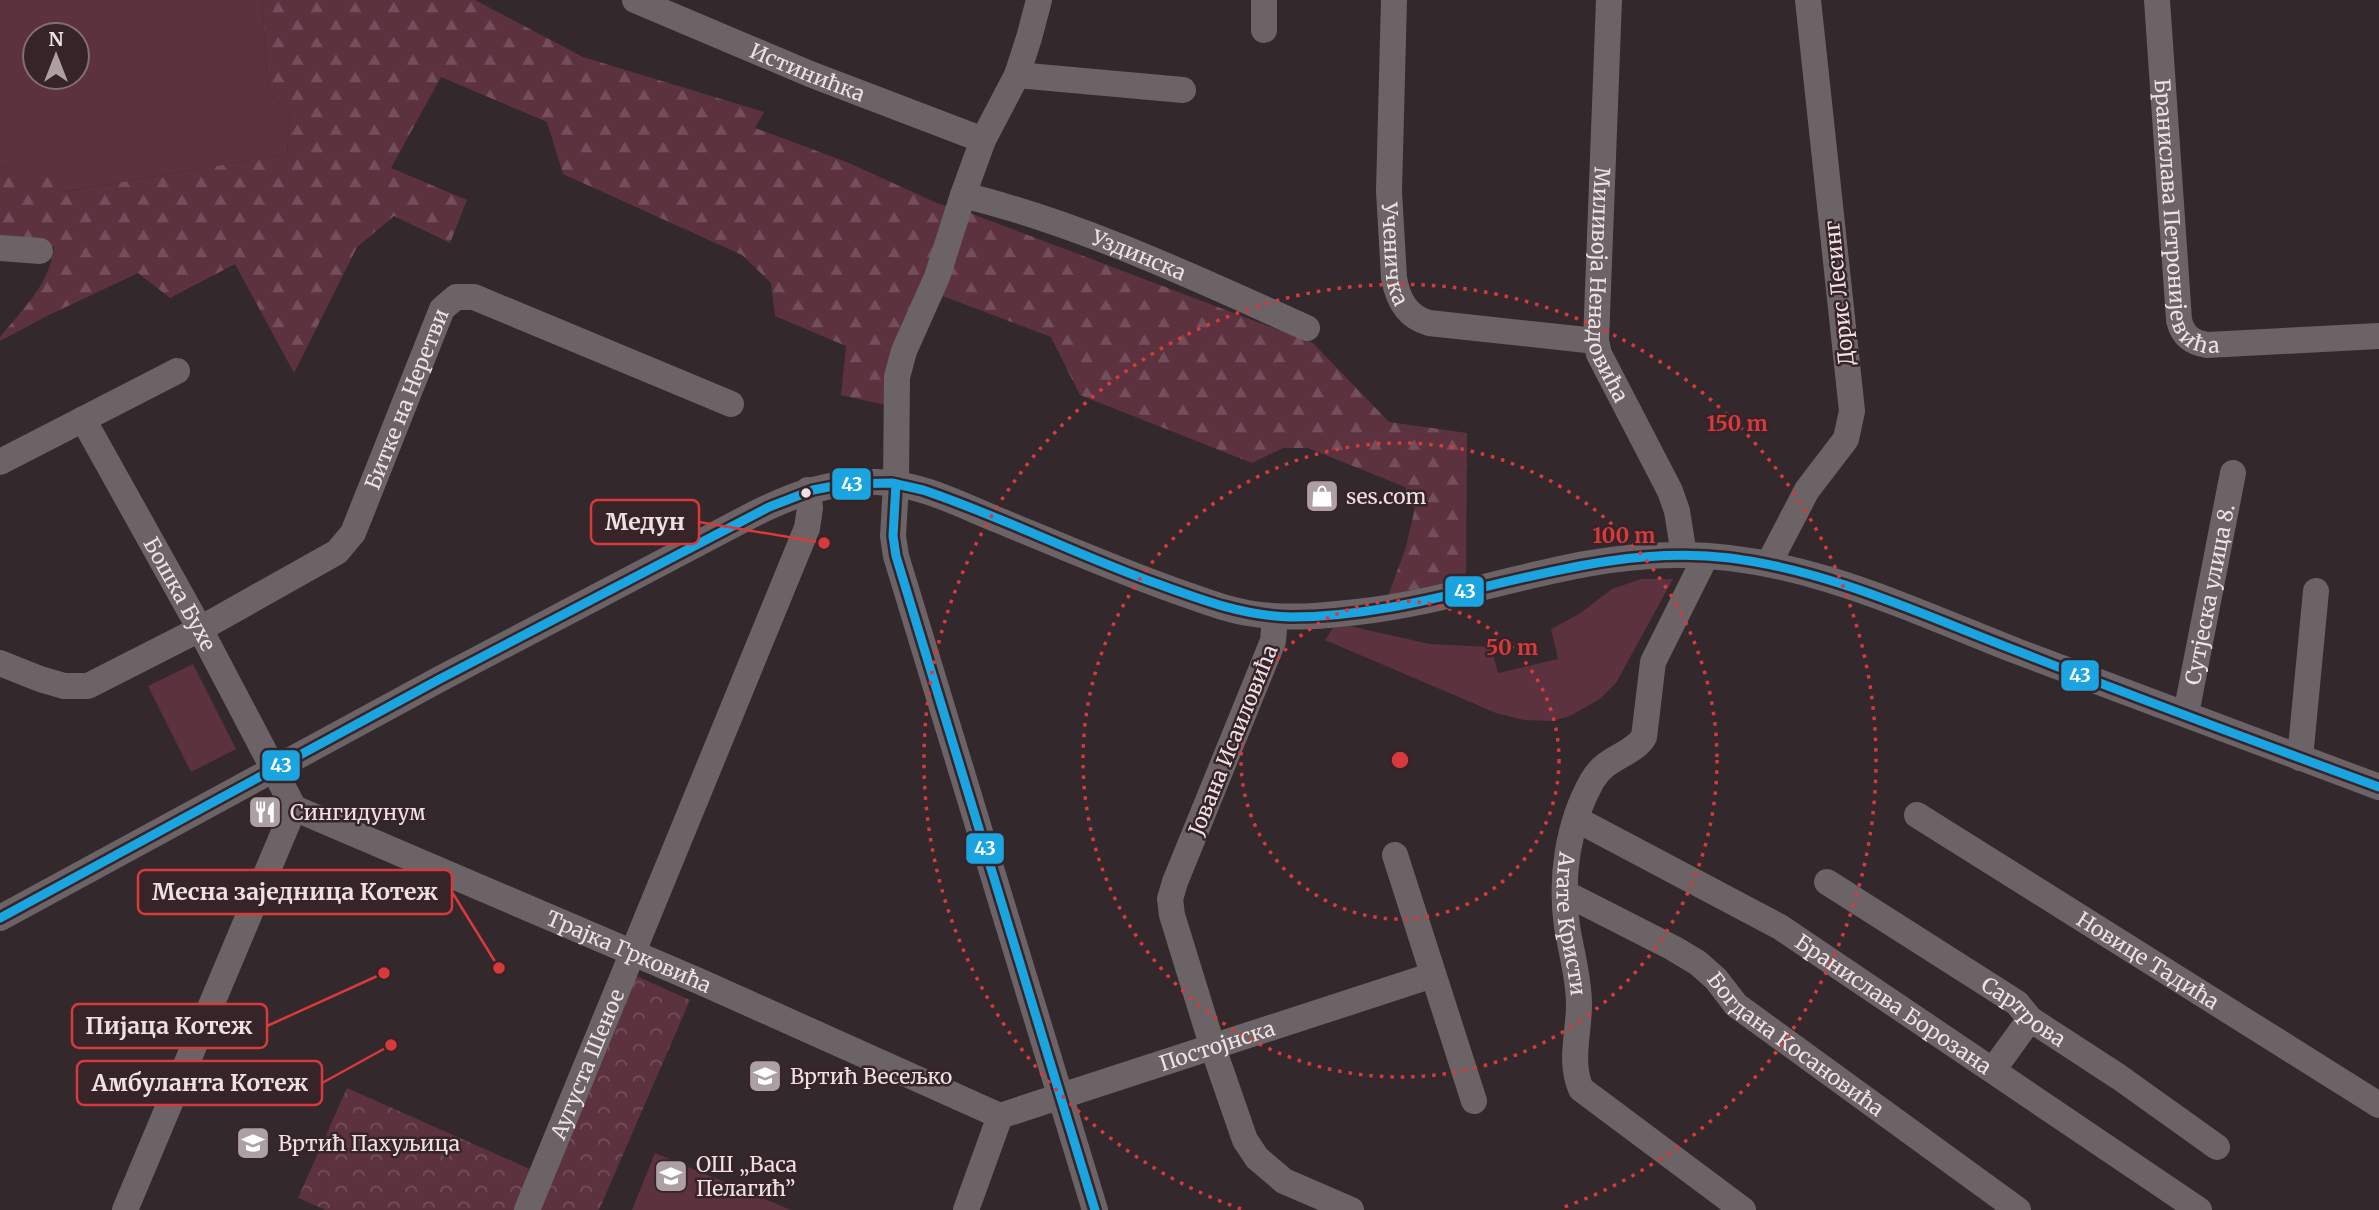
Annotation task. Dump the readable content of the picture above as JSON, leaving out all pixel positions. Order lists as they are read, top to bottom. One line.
{"streets":{"street":["Истинићка","Бранислава Петронијевића","Ученичка","Уздинска","Миливоја Ненадовића","Дорис Лесинг","Битке на Неретви","Бошка Бухе","Сутјеска улица 8.","Јована Исаиловића","Агате Кристи","Трајка Грковића","Новице Тадића","Бранислава Борозана","Сартрова","Богдана Косановића","Постојнска","Аугуста Шеное"]},"crossings":[["Ученичка","Миливоја Ненадовића"],["Миливоја Ненадовића","Сутјеска улица 8."],["Миливоја Ненадовића","Агате Кристи"],["Дорис Лесинг","Сутјеска улица 8."],["Битке на Неретви","Бошка Бухе"],["Бошка Бухе","Јована Исаиловића"],["Сутјеска улица 8.","Јована Исаиловића"],["Сутјеска улица 8.","Агате Кристи"],["Јована Исаиловића","Постојнска"],["Јована Исаиловића","Аугуста Шеное"],["Агате Кристи","Бранислава Борозана"],["Агате Кристи","Богдана Косановића"],["Трајка Грковића","Постојнска"],["Трајка Грковића","Аугуста Шеное"]],"places":{"shop":["ses.com"],"other":["Медун","Месна заједница Котеж","Пијаца Котеж","Амбуланта Котеж"],"restaurant":["Сингидунум"],"school or university":["Вртић Весељко","Вртић Пахуљица","ОШ „Васа Пелагић”"]},"lines":["transit line 43"],"north":"top","rings":["150 m","100 m","50 m"]}
